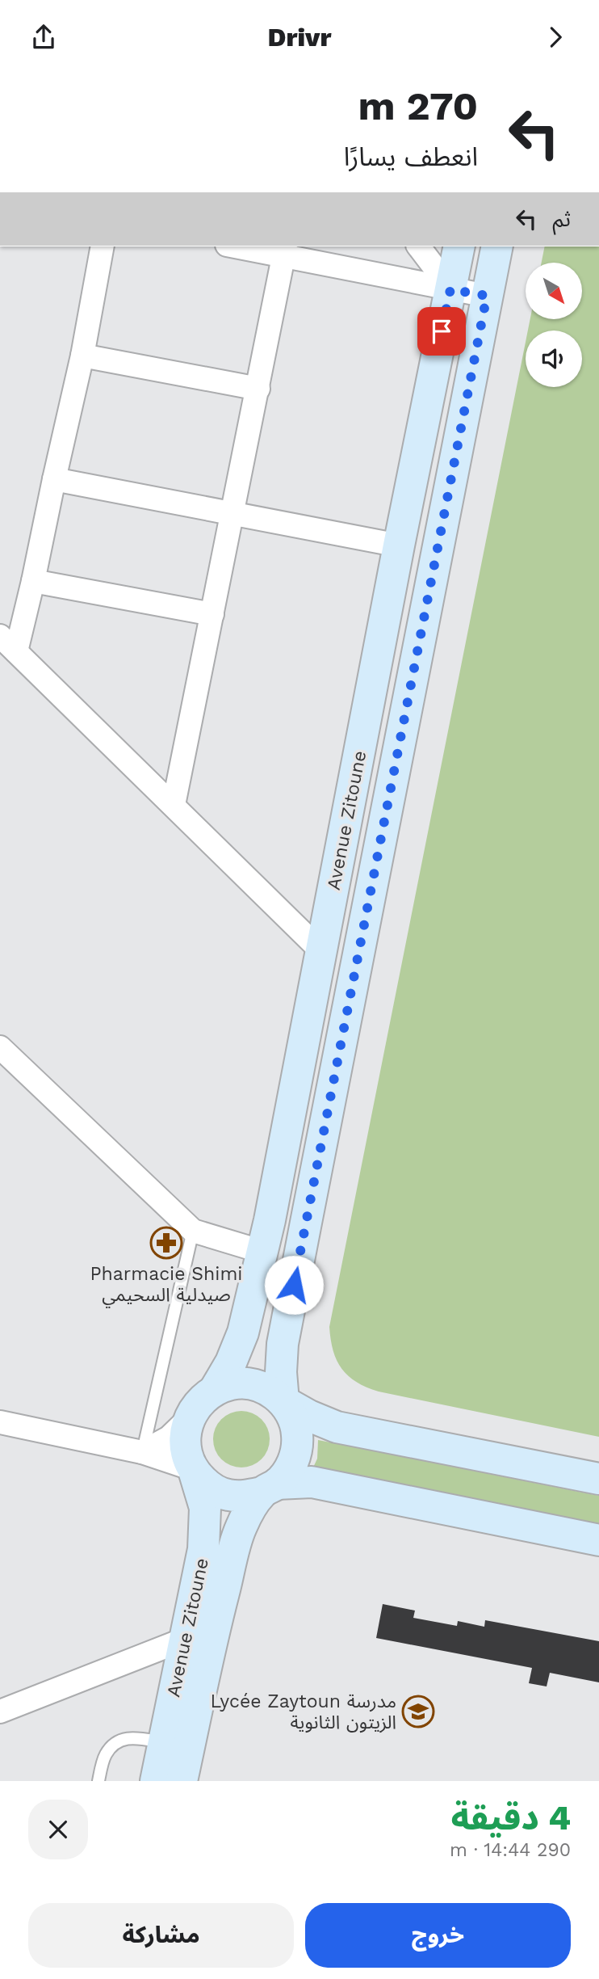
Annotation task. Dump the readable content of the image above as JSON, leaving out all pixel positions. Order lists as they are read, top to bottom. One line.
{"streets":{"main road":["Avenue Zitoune"]},"places":{"pharmacy":["Pharmacie Shimi صيدلية السحيمي"],"school or university":["Lycée Zaytoun مدرسة الزيتون الثانوية"]},"north":"bottom right","page":{"header":"Drivr","turn":["270 m","انعطف يسارًا"],"then":"ثم","heading":["4 دقيقة","290 m · 14:44"],"buttons":["خروج","مشاركة"]}}
